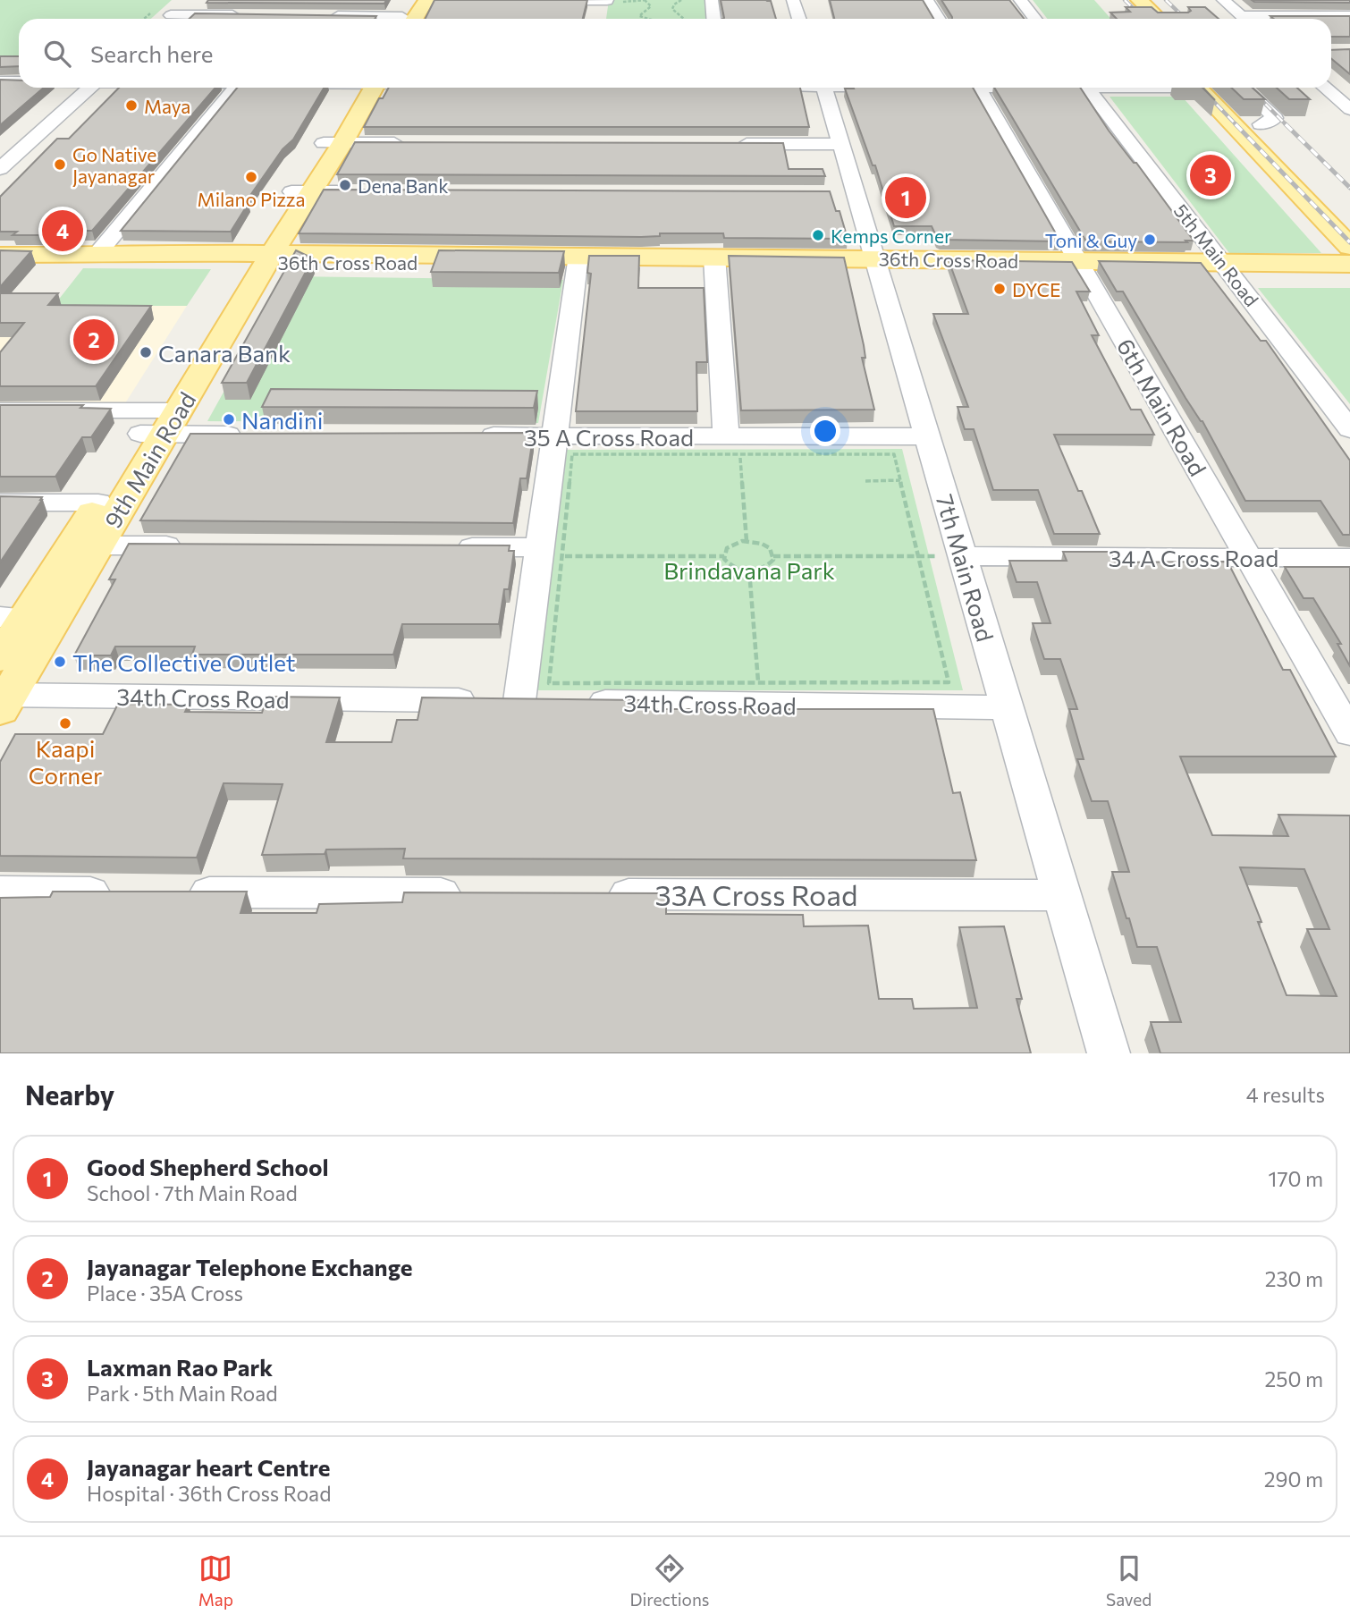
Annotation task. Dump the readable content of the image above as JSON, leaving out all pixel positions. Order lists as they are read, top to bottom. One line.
{"streets":{"main road":["36th Cross Road","9th Main Road"],"street":["5th Main Road","6th Main Road","35 A Cross Road","34 A Cross Road","7th Main Road","34th Cross Road","33A Cross Road"]},"crossings":[["5th Main Road","36th Cross Road"],["36th Cross Road","6th Main Road"],["36th Cross Road","9th Main Road"],["36th Cross Road","7th Main Road"],["6th Main Road","34 A Cross Road"],["35 A Cross Road","7th Main Road"],["9th Main Road","34th Cross Road"],["34 A Cross Road","7th Main Road"],["7th Main Road","34th Cross Road"],["7th Main Road","33A Cross Road"]],"parks":["Brindavana Park"],"places":["Maya","Go Native Jayanagar","Milano Pizza","Dena Bank","Kemps Corner","Toni & Guy","DYCE","Canara Bank","Nandini","The Collective Outlet","Kaapi Corner"],"page":{"search":"Search here","pins":["3","1","4","2"],"heading":["Nearby","4 results"],"list":[{"mark":"1","name":"Good Shepherd School","note":"School · 7th Main Road","value":"170 m"},{"mark":"2","name":"Jayanagar Telephone Exchange","note":"Place · 35A Cross","value":"230 m"},{"mark":"3","name":"Laxman Rao Park","note":"Park · 5th Main Road","value":"250 m"},{"mark":"4","name":"Jayanagar heart Centre","note":"Hospital · 36th Cross Road","value":"290 m"}],"nav":["Map","Directions","Saved"]}}
